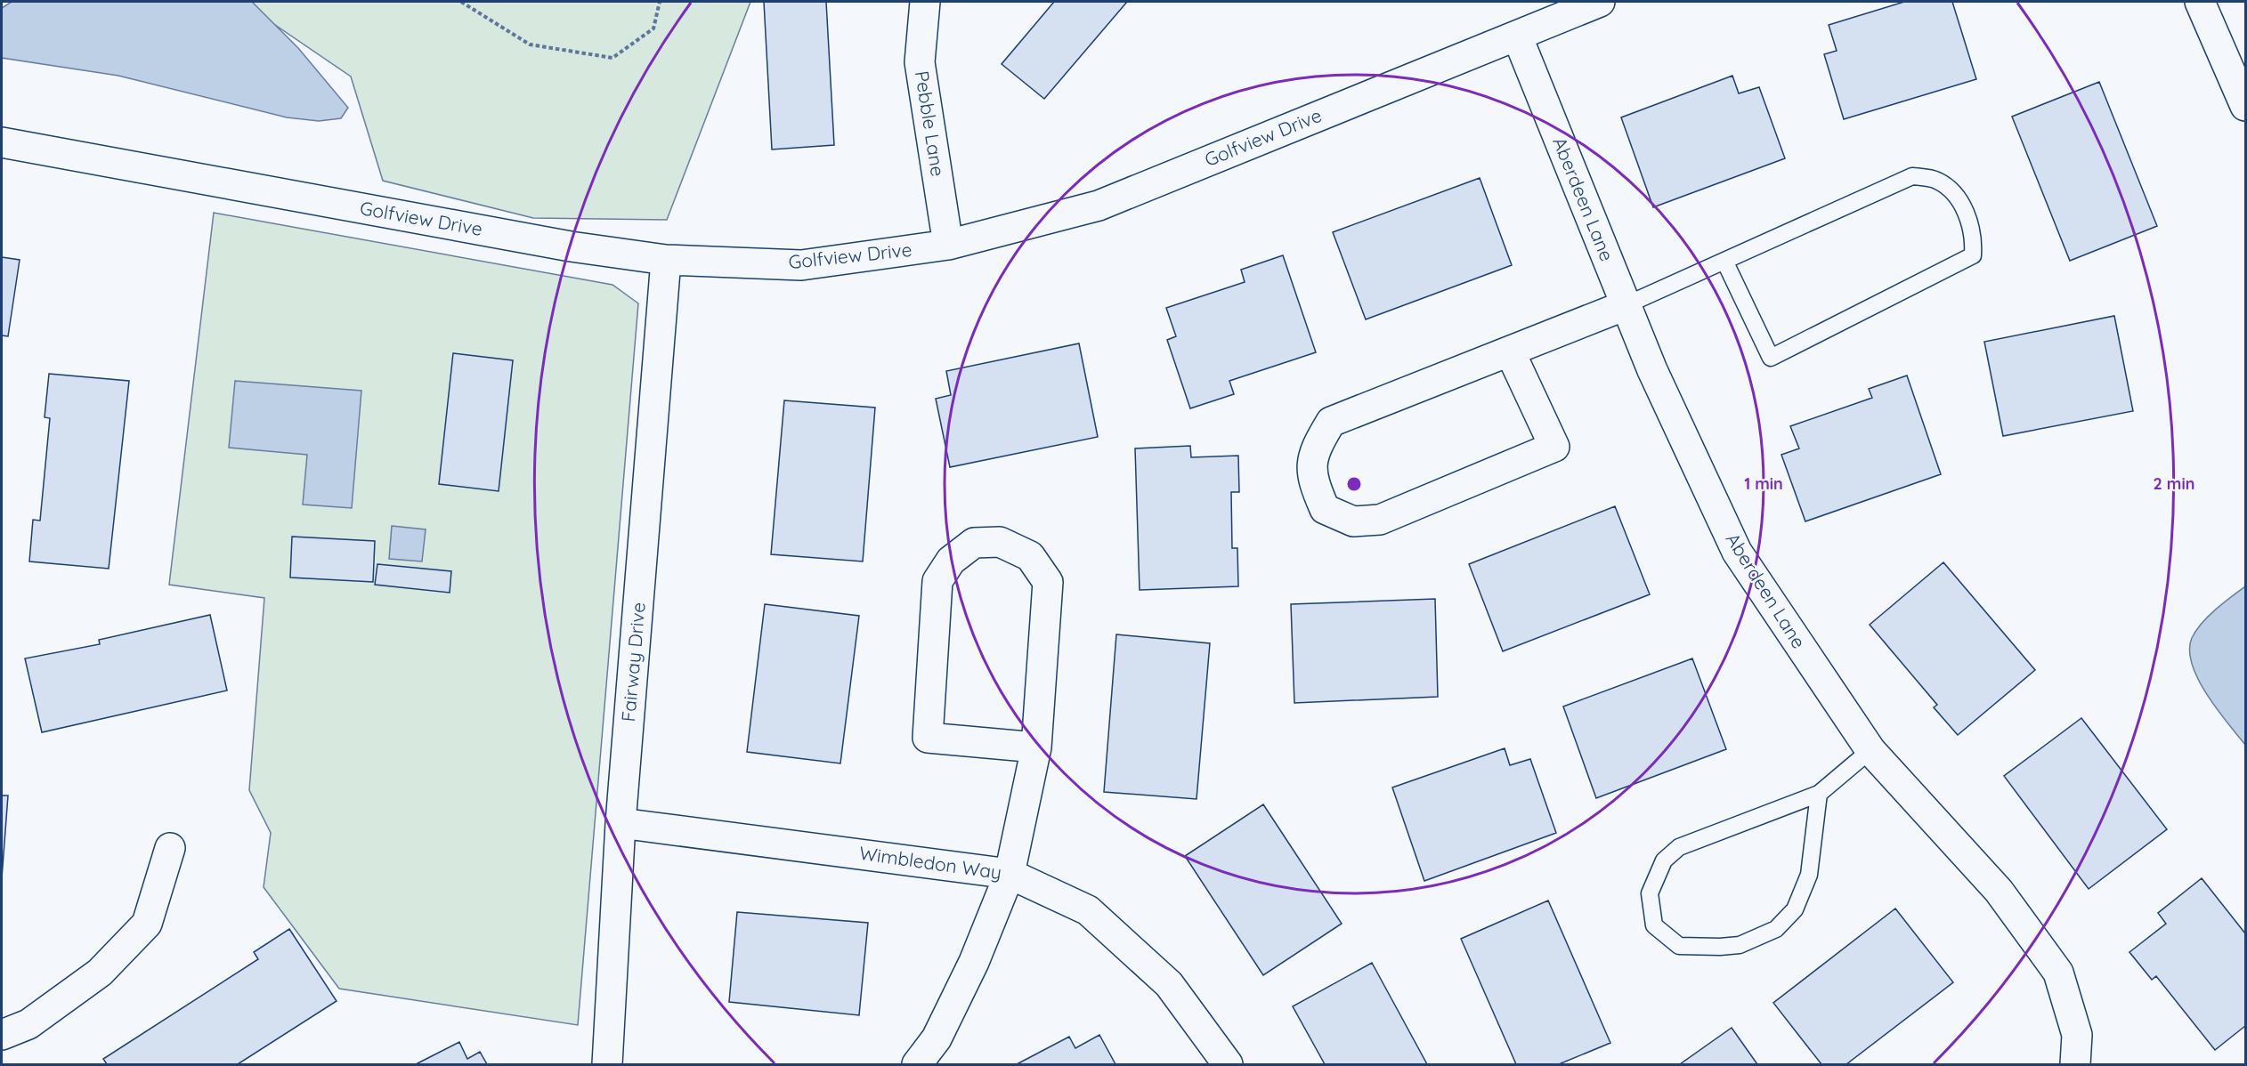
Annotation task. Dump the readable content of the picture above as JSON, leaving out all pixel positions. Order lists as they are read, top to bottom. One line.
{"streets":{"street":["Pebble Lane","Golfview Drive","Aberdeen Lane","Fairway Drive","Wimbledon Way"]},"crossings":[["Pebble Lane","Golfview Drive"],["Golfview Drive","Aberdeen Lane"],["Golfview Drive","Fairway Drive"],["Fairway Drive","Wimbledon Way"]],"rings":["1 min","2 min"]}
